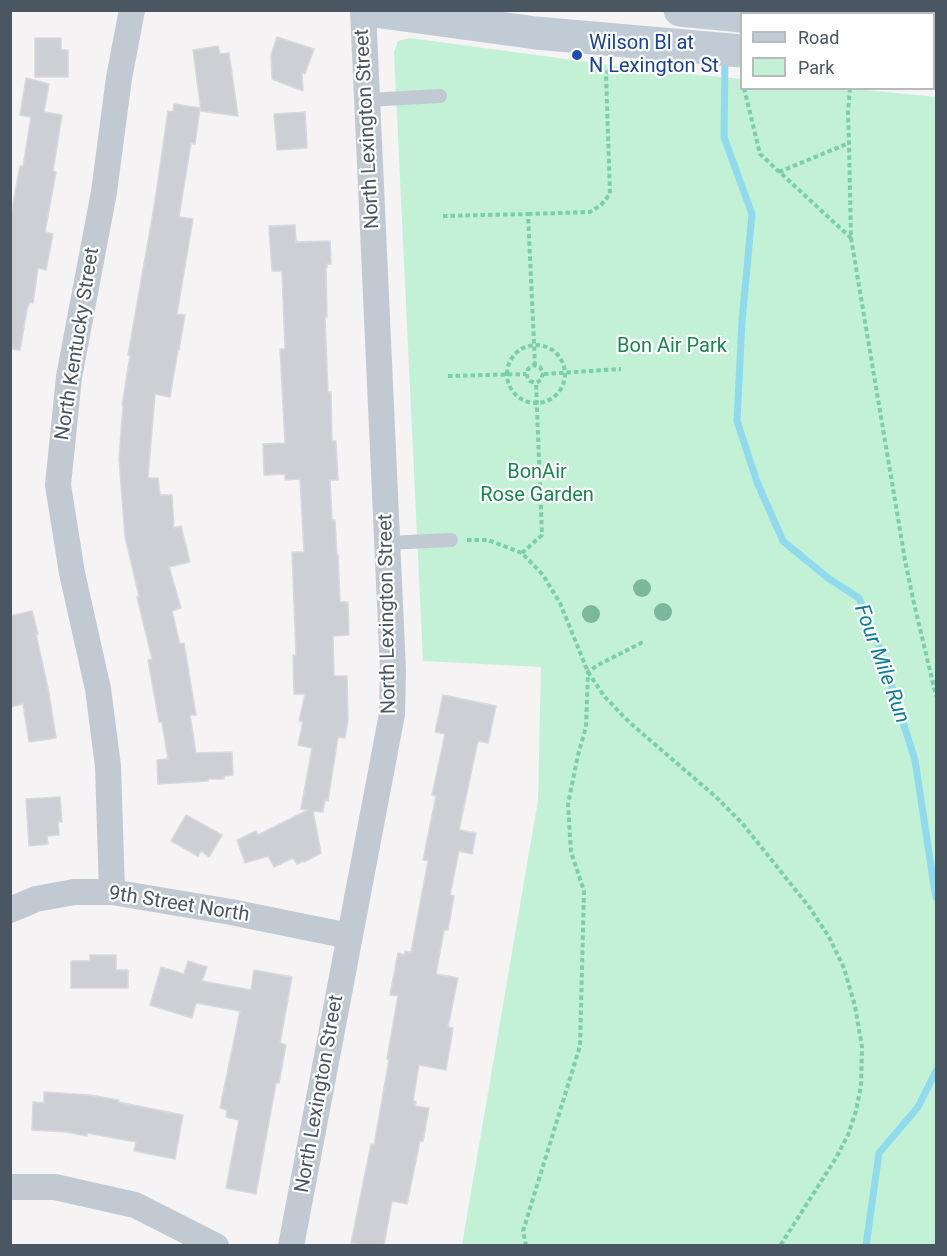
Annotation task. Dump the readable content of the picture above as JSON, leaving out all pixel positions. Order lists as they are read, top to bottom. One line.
{"streets":{"street":["North Lexington Street","North Kentucky Street","9th Street North"]},"crossings":[["North Lexington Street","9th Street North"],["North Kentucky Street","9th Street North"]],"water":["Four Mile Run"],"parks":["Bon Air Park","BonAir Rose Garden"],"places":["Wilson Bl at N Lexington St"],"legend":["Road","Park"]}
